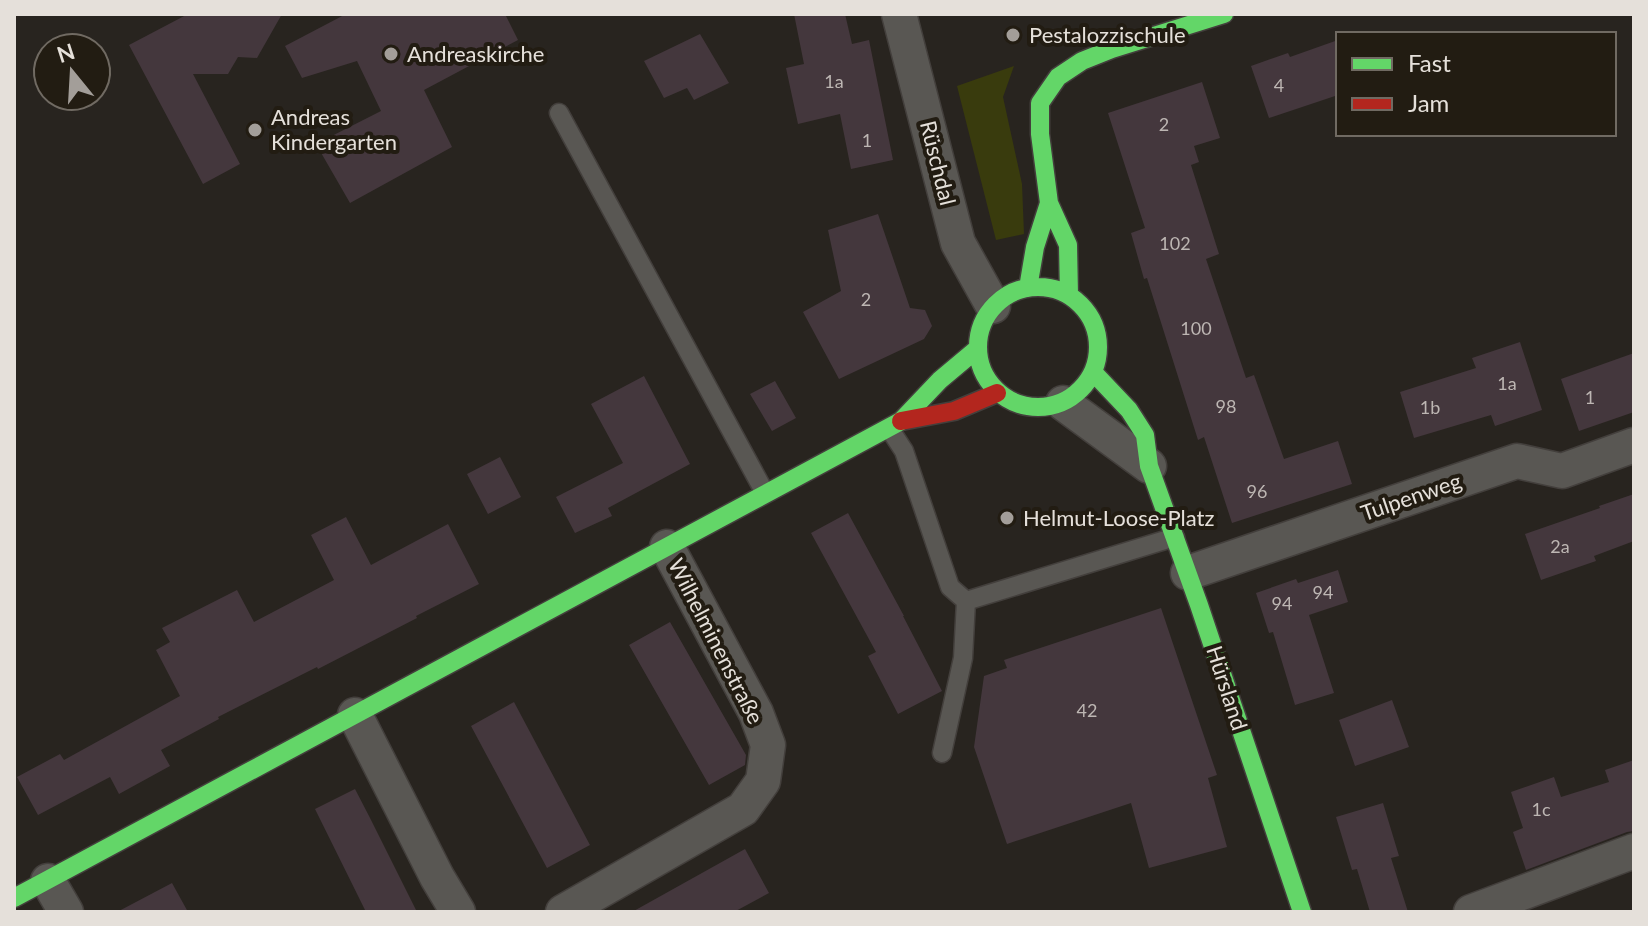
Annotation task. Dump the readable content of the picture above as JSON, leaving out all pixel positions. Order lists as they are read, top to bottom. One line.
{"streets":{"street":["Rüschdal","Tulpenweg","Wilhelminenstraße","Hürsland"]},"crossings":[["Rüschdal","Wilhelminenstraße"],["Rüschdal","Hürsland"],["Tulpenweg","Hürsland"],["Wilhelminenstraße","Hürsland"]],"places":["Pestalozzischule","Andreaskirche","Andreas Kindergarten","Helmut-Loose-Platz"],"house_numbers":["1a","4","2","1","102","2","100","1a","1","98","1b","96","2a","94","94","42","1c"],"legend":["Fast","Jam"],"north":"top"}
